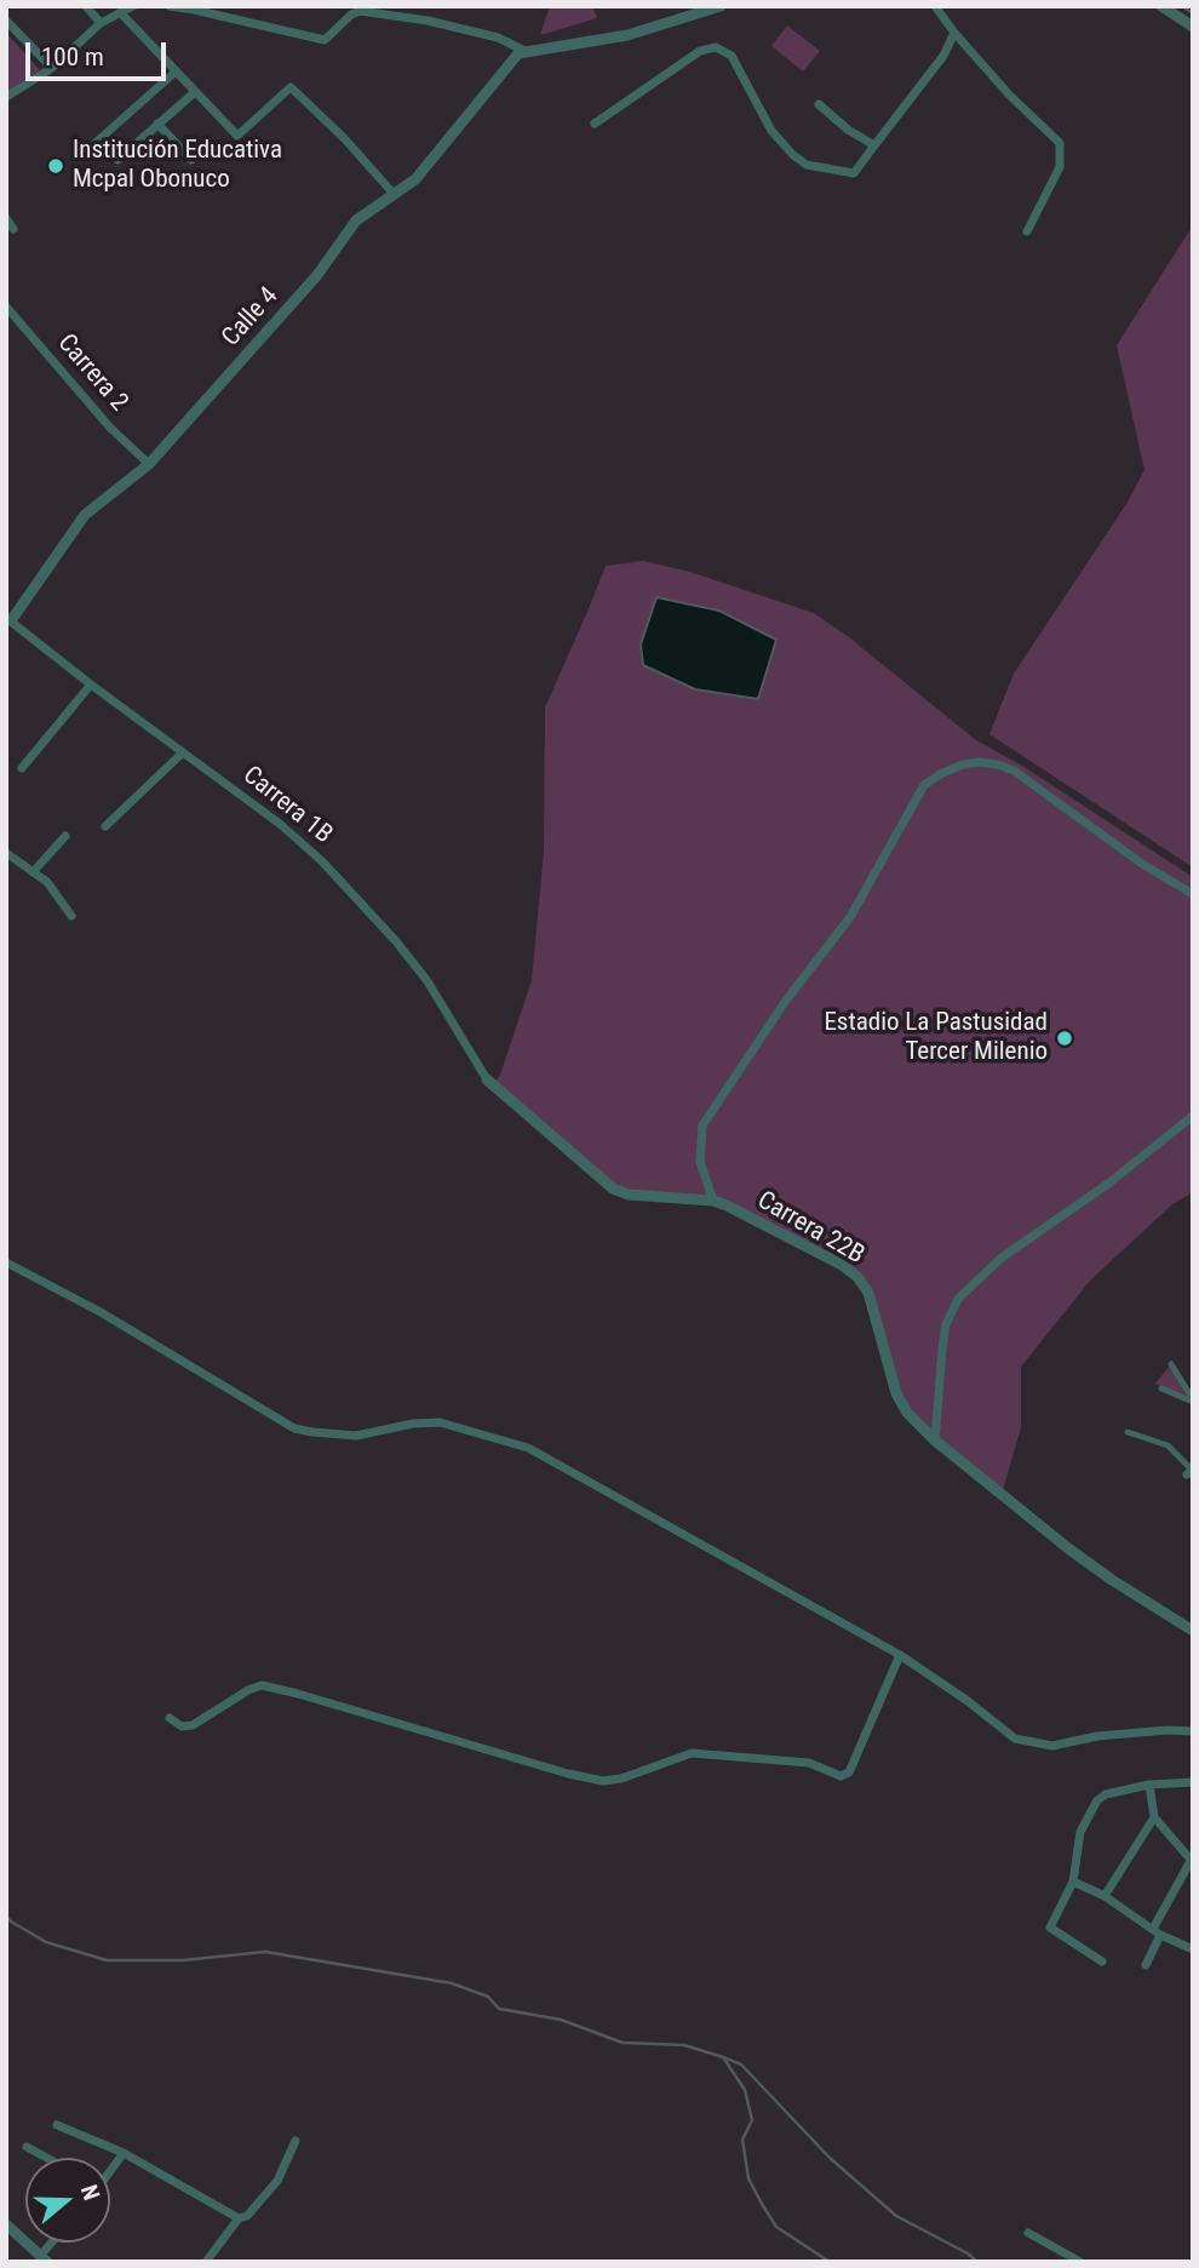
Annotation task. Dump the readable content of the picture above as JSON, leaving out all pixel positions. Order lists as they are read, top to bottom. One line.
{"streets":{"street":["Calle 4","Carrera 2","Carrera 1B","Carrera 22B"]},"crossings":[["Calle 4","Carrera 2"],["Calle 4","Carrera 1B"],["Carrera 1B","Carrera 22B"]],"places":["Institución Educativa Mcpal Obonuco","Estadio La Pastusidad Tercer Milenio"],"scale_bar":"100 m","north":"right"}
